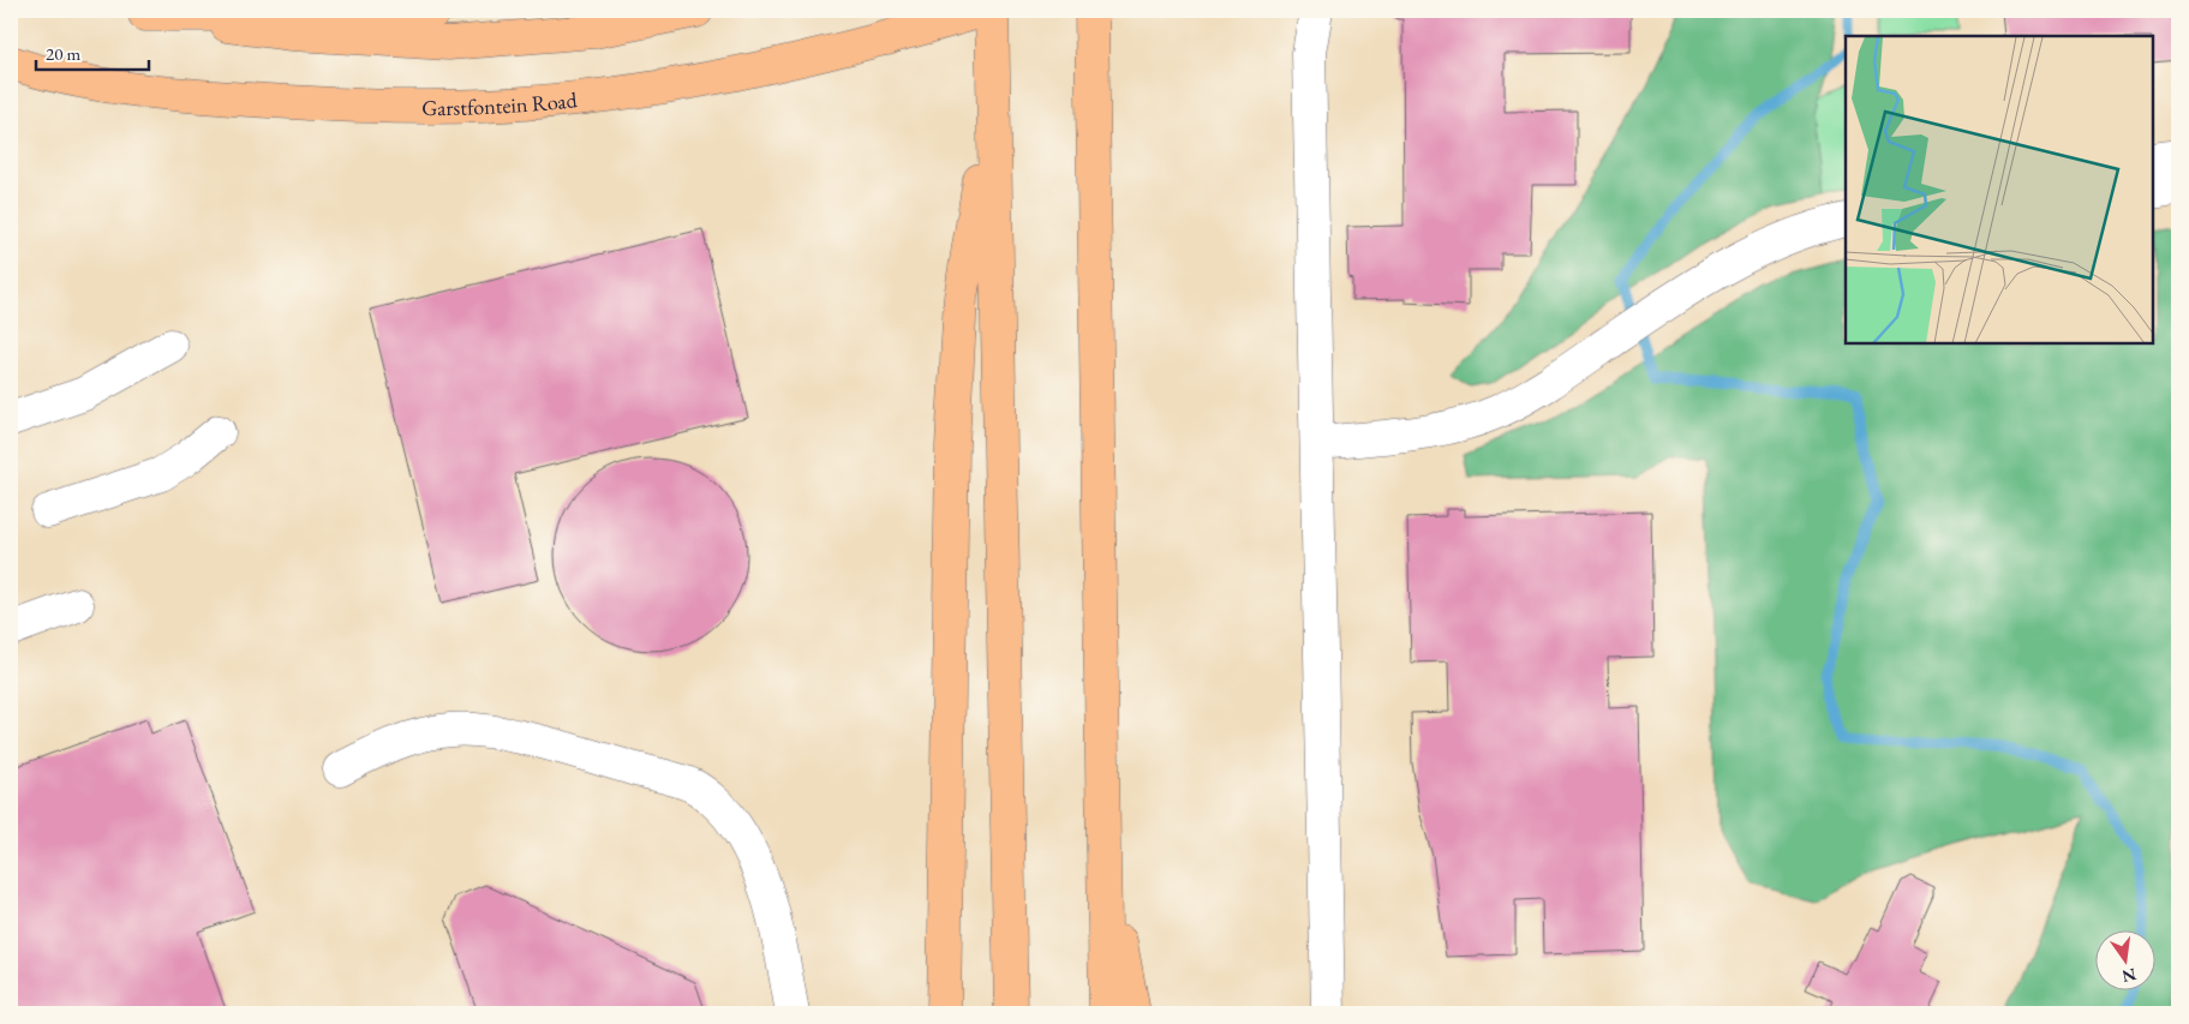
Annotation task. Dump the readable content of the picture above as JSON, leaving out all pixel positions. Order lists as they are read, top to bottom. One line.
{"streets":{"main road":["Garstfontein Road"]},"scale_bar":"20 m","north":"bottom"}
